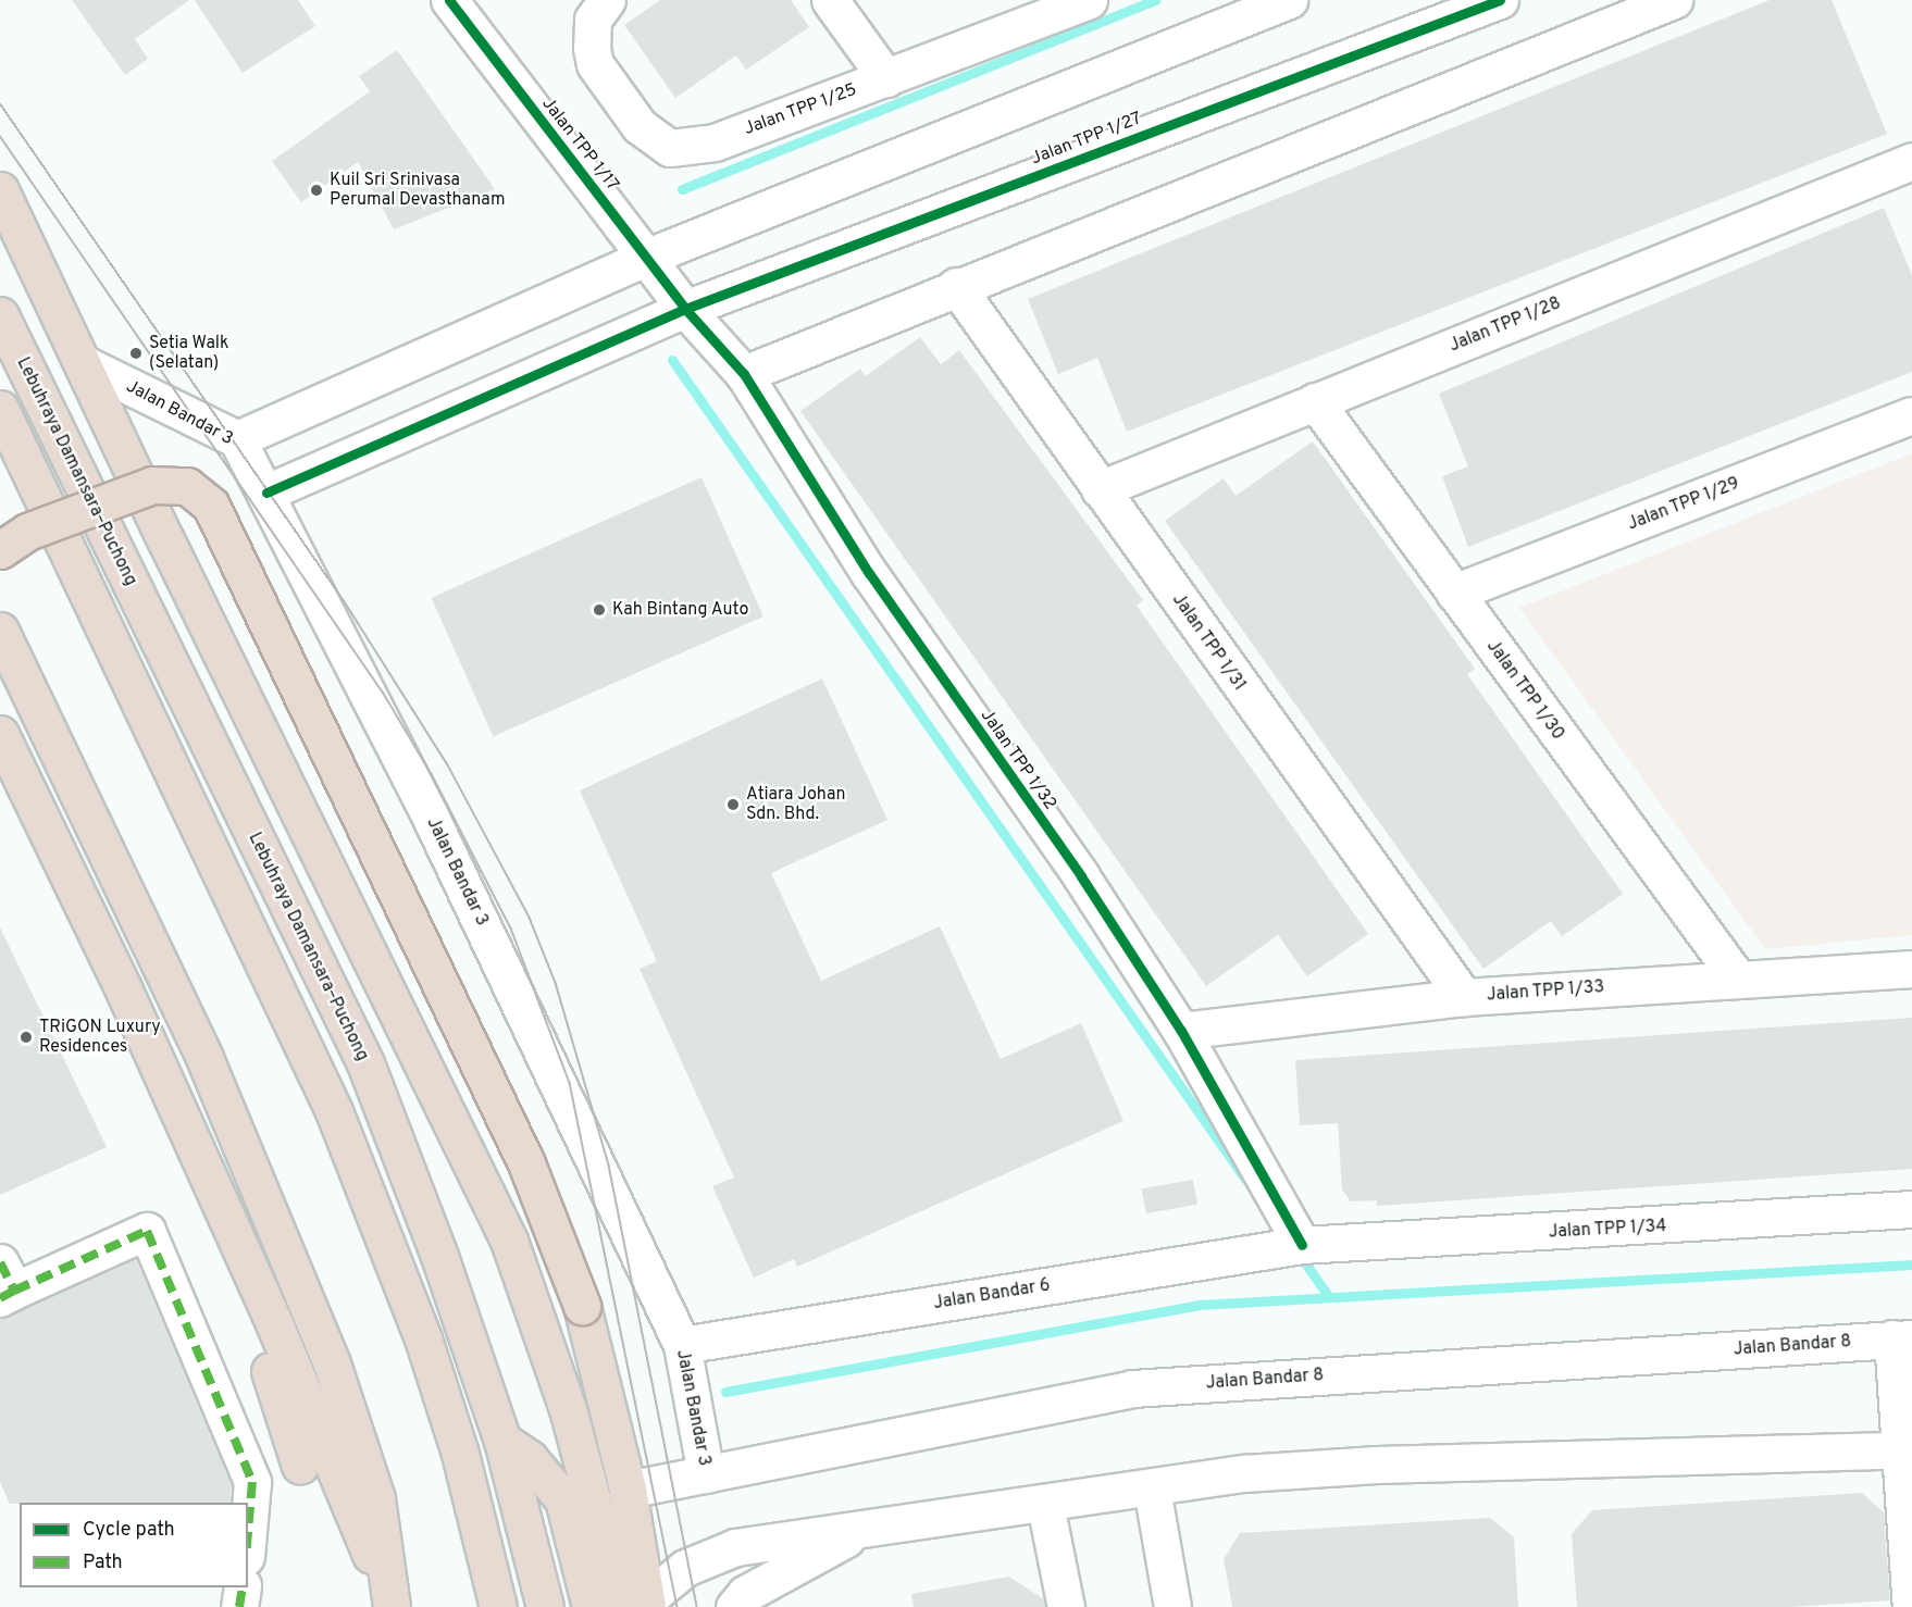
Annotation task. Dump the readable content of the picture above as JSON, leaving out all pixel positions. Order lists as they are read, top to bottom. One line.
{"streets":{"highway":["Lebuhraya Damansara–Puchong"],"street":["Jalan TPP 1/25","Jalan TPP 1/27","Jalan TPP 1/17","Jalan TPP 1/28","Jalan Bandar 3","Jalan TPP 1/29","Jalan TPP 1/31","Jalan TPP 1/30","Jalan TPP 1/32","Jalan TPP 1/33","Jalan TPP 1/34","Jalan Bandar 6","Jalan Bandar 8"]},"crossings":[["Jalan TPP 1/27","Jalan TPP 1/17"],["Jalan TPP 1/27","Jalan Bandar 3"],["Jalan TPP 1/27","Jalan TPP 1/32"],["Jalan TPP 1/17","Jalan TPP 1/32"],["Jalan TPP 1/28","Jalan TPP 1/31"],["Jalan TPP 1/28","Jalan TPP 1/30"],["Jalan Bandar 3","Jalan Bandar 6"],["Jalan Bandar 3","Jalan Bandar 8"],["Jalan TPP 1/29","Jalan TPP 1/30"],["Jalan TPP 1/31","Jalan TPP 1/33"],["Jalan TPP 1/30","Jalan TPP 1/33"],["Jalan TPP 1/32","Jalan TPP 1/33"],["Jalan TPP 1/32","Jalan TPP 1/34"],["Jalan TPP 1/32","Jalan Bandar 6"],["Jalan TPP 1/34","Jalan Bandar 6"]],"places":["Kuil Sri Srinivasa Perumal Devasthanam","Setia Walk (Selatan)","Kah Bintang Auto","Atiara Johan Sdn. Bhd.","TRiGON Luxury Residences"],"legend":["Cycle path","Path"]}
